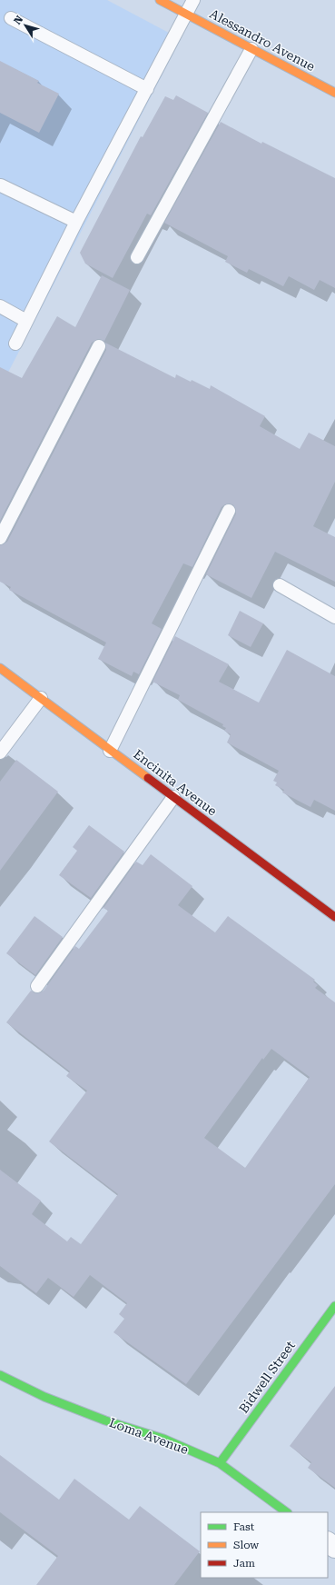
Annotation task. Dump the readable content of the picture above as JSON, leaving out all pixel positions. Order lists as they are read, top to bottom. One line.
{"streets":{"street":["Alessandro Avenue","Encinita Avenue","Bidwell Street","Loma Avenue"]},"crossings":[["Bidwell Street","Loma Avenue"]],"legend":["Fast","Slow","Jam"],"north":"top left"}
